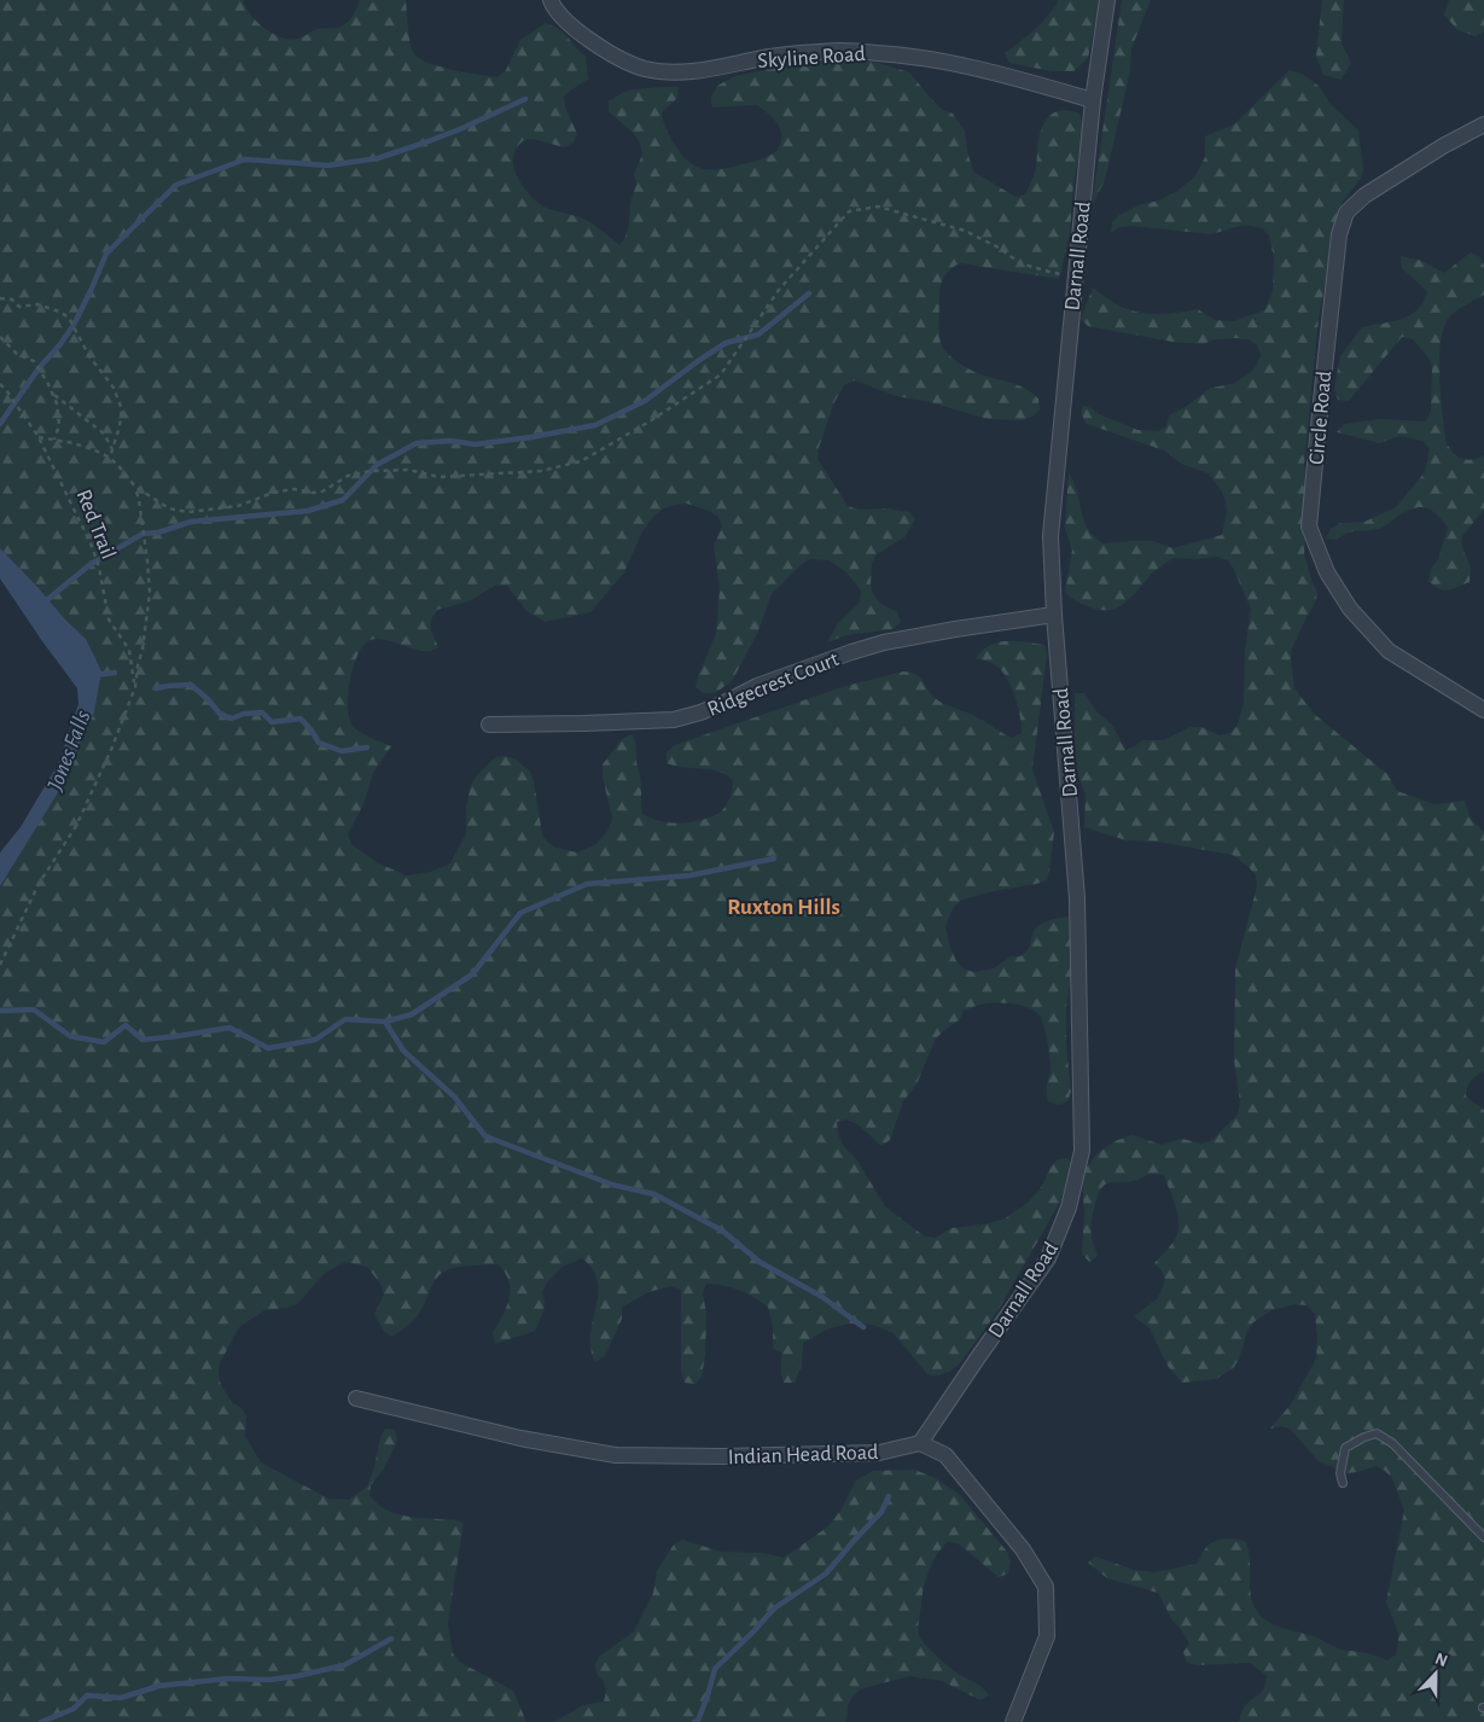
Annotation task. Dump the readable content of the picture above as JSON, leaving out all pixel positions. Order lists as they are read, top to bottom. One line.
{"streets":{"street":["Skyline Road","Darnall Road","Circle Road","Ridgecrest Court","Indian Head Road"],"path":["Red Trail"]},"crossings":[["Skyline Road","Darnall Road"],["Darnall Road","Ridgecrest Court"],["Darnall Road","Indian Head Road"]],"districts":["Ruxton Hills"],"water":["Jones Falls"],"north":"top"}
